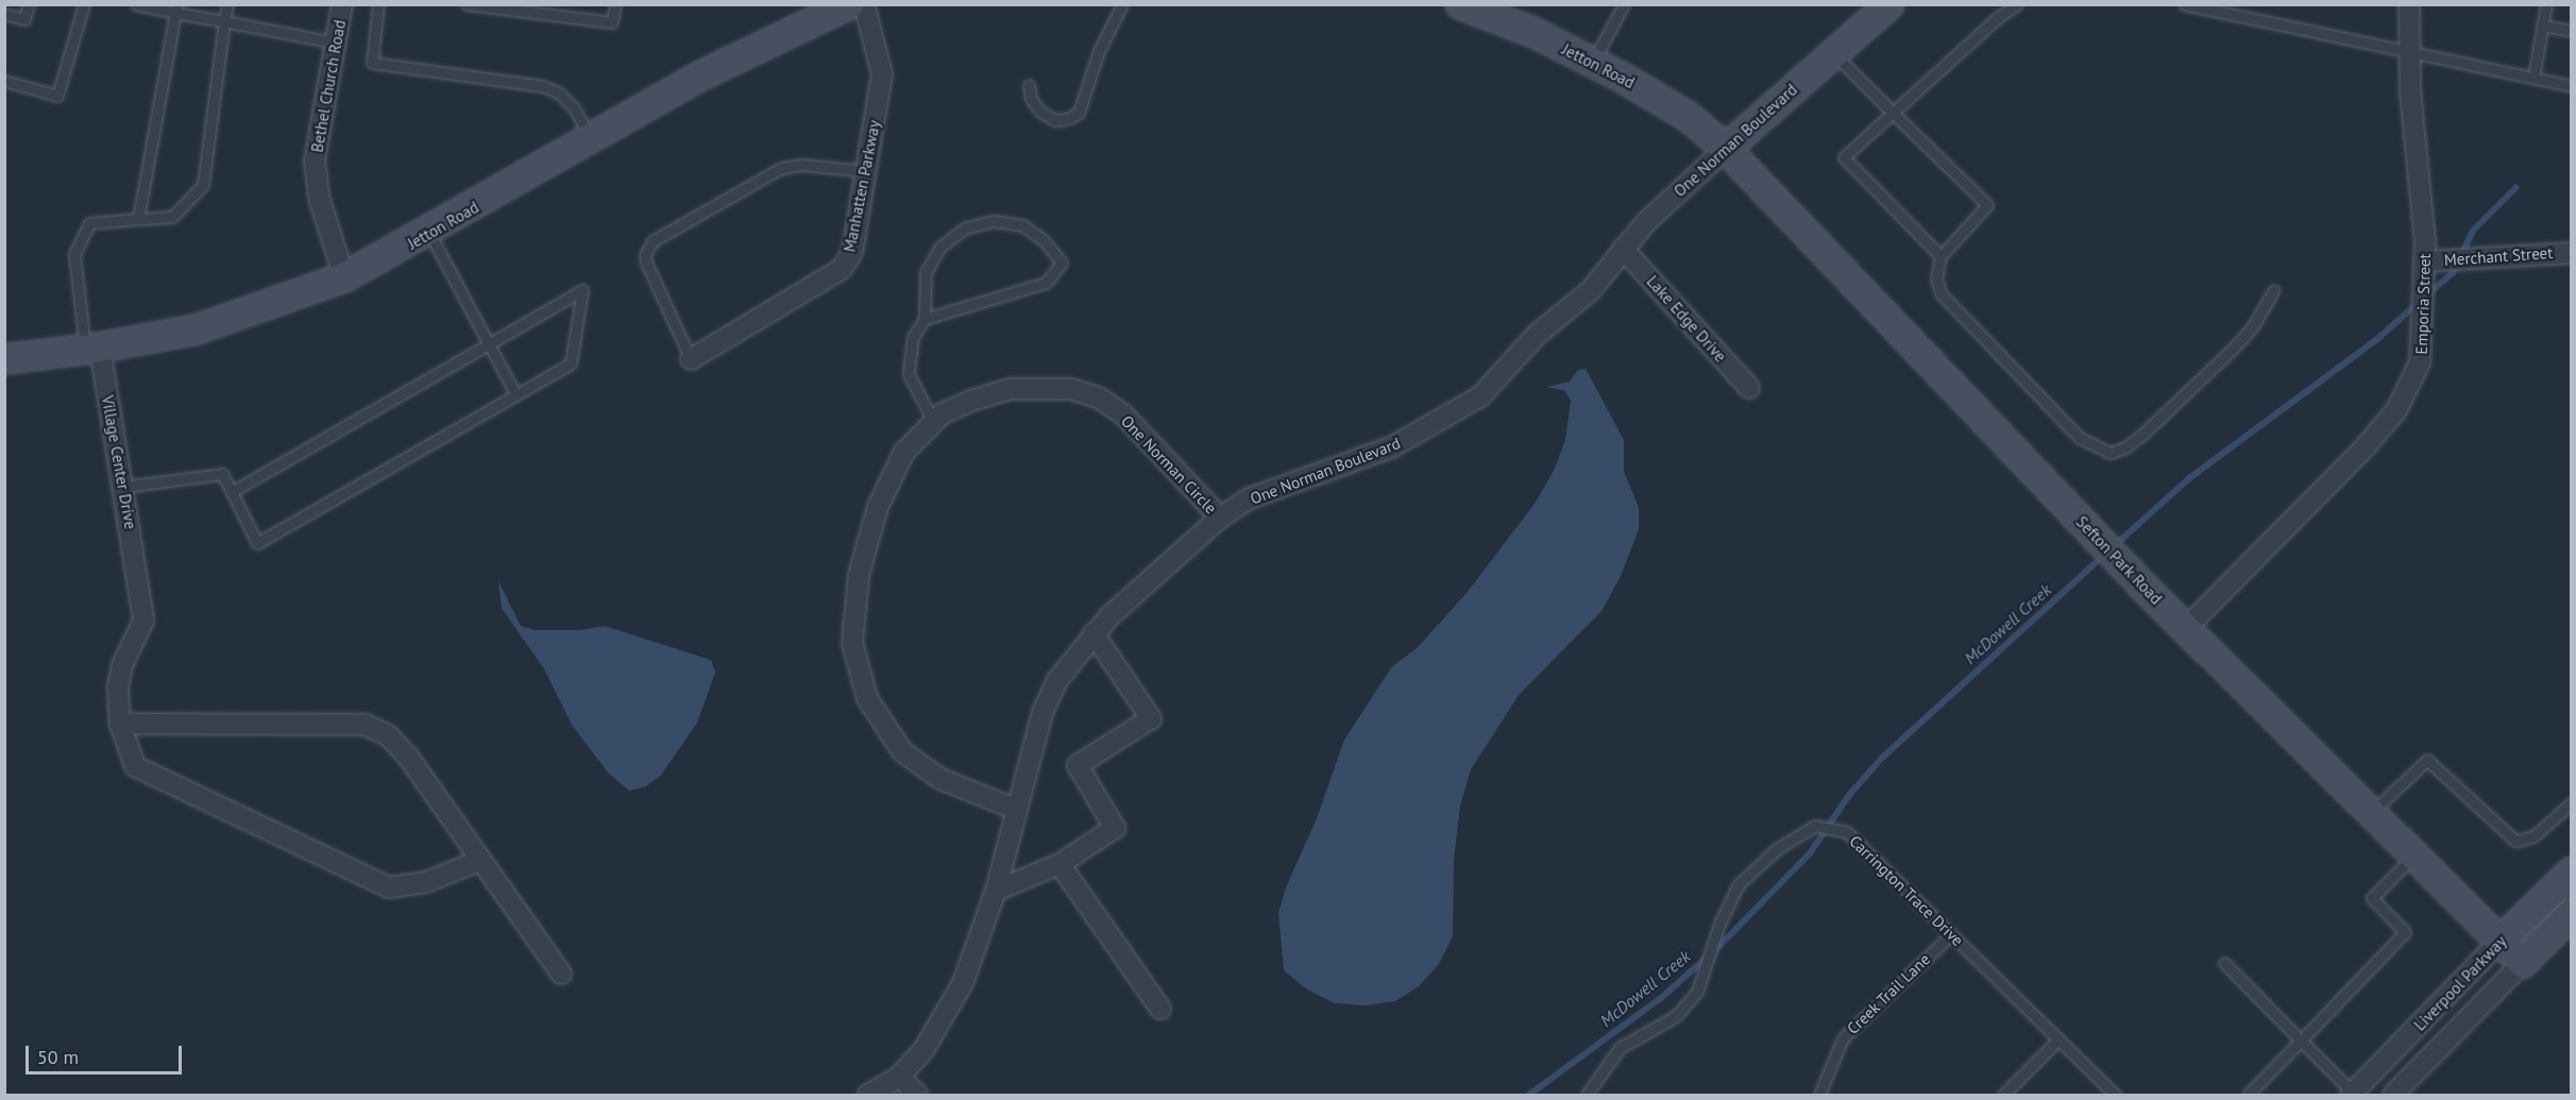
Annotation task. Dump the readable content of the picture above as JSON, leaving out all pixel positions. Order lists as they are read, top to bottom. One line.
{"streets":{"street":["Jetton Road","Bethel Church Road","One Norman Boulevard","Manhatten Parkway","Merchant Street","Emporia Street","Lake Edge Drive","Village Center Drive","One Norman Circle","Sefton Park Road","Liverpool Parkway"],"lane":["Carrington Trace Drive","Creek Trail Lane"]},"crossings":[["Jetton Road","Bethel Church Road"],["Jetton Road","One Norman Boulevard"],["Jetton Road","Village Center Drive"],["Jetton Road","Sefton Park Road"],["One Norman Boulevard","Lake Edge Drive"],["One Norman Boulevard","One Norman Circle"],["One Norman Boulevard","Sefton Park Road"],["Merchant Street","Emporia Street"],["Emporia Street","Sefton Park Road"],["Sefton Park Road","Liverpool Parkway"],["Carrington Trace Drive","Creek Trail Lane"]],"water":["McDowell Creek"],"scale_bar":"50 m"}
